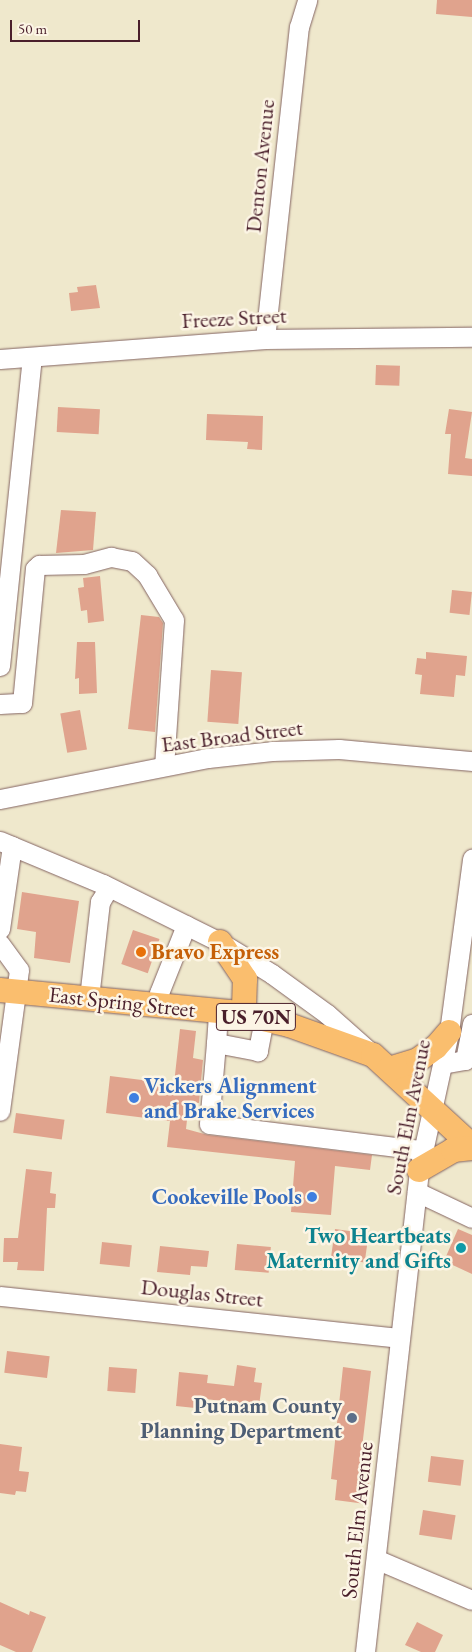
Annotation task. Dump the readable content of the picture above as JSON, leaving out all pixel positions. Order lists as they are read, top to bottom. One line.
{"streets":{"main road":["East Spring Street","US 70N"],"street":["Denton Avenue","Freeze Street","East Broad Street","South Elm Avenue","Douglas Street"]},"crossings":[["Denton Avenue","Freeze Street"],["East Spring Street","South Elm Avenue"],["South Elm Avenue","Douglas Street"]],"places":["Bravo Express","Vickers Alignment and Brake Services","Cookeville Pools","Two Heartbeats Maternity and Gifts","Putnam County Planning Department"],"scale_bar":"50 m"}
